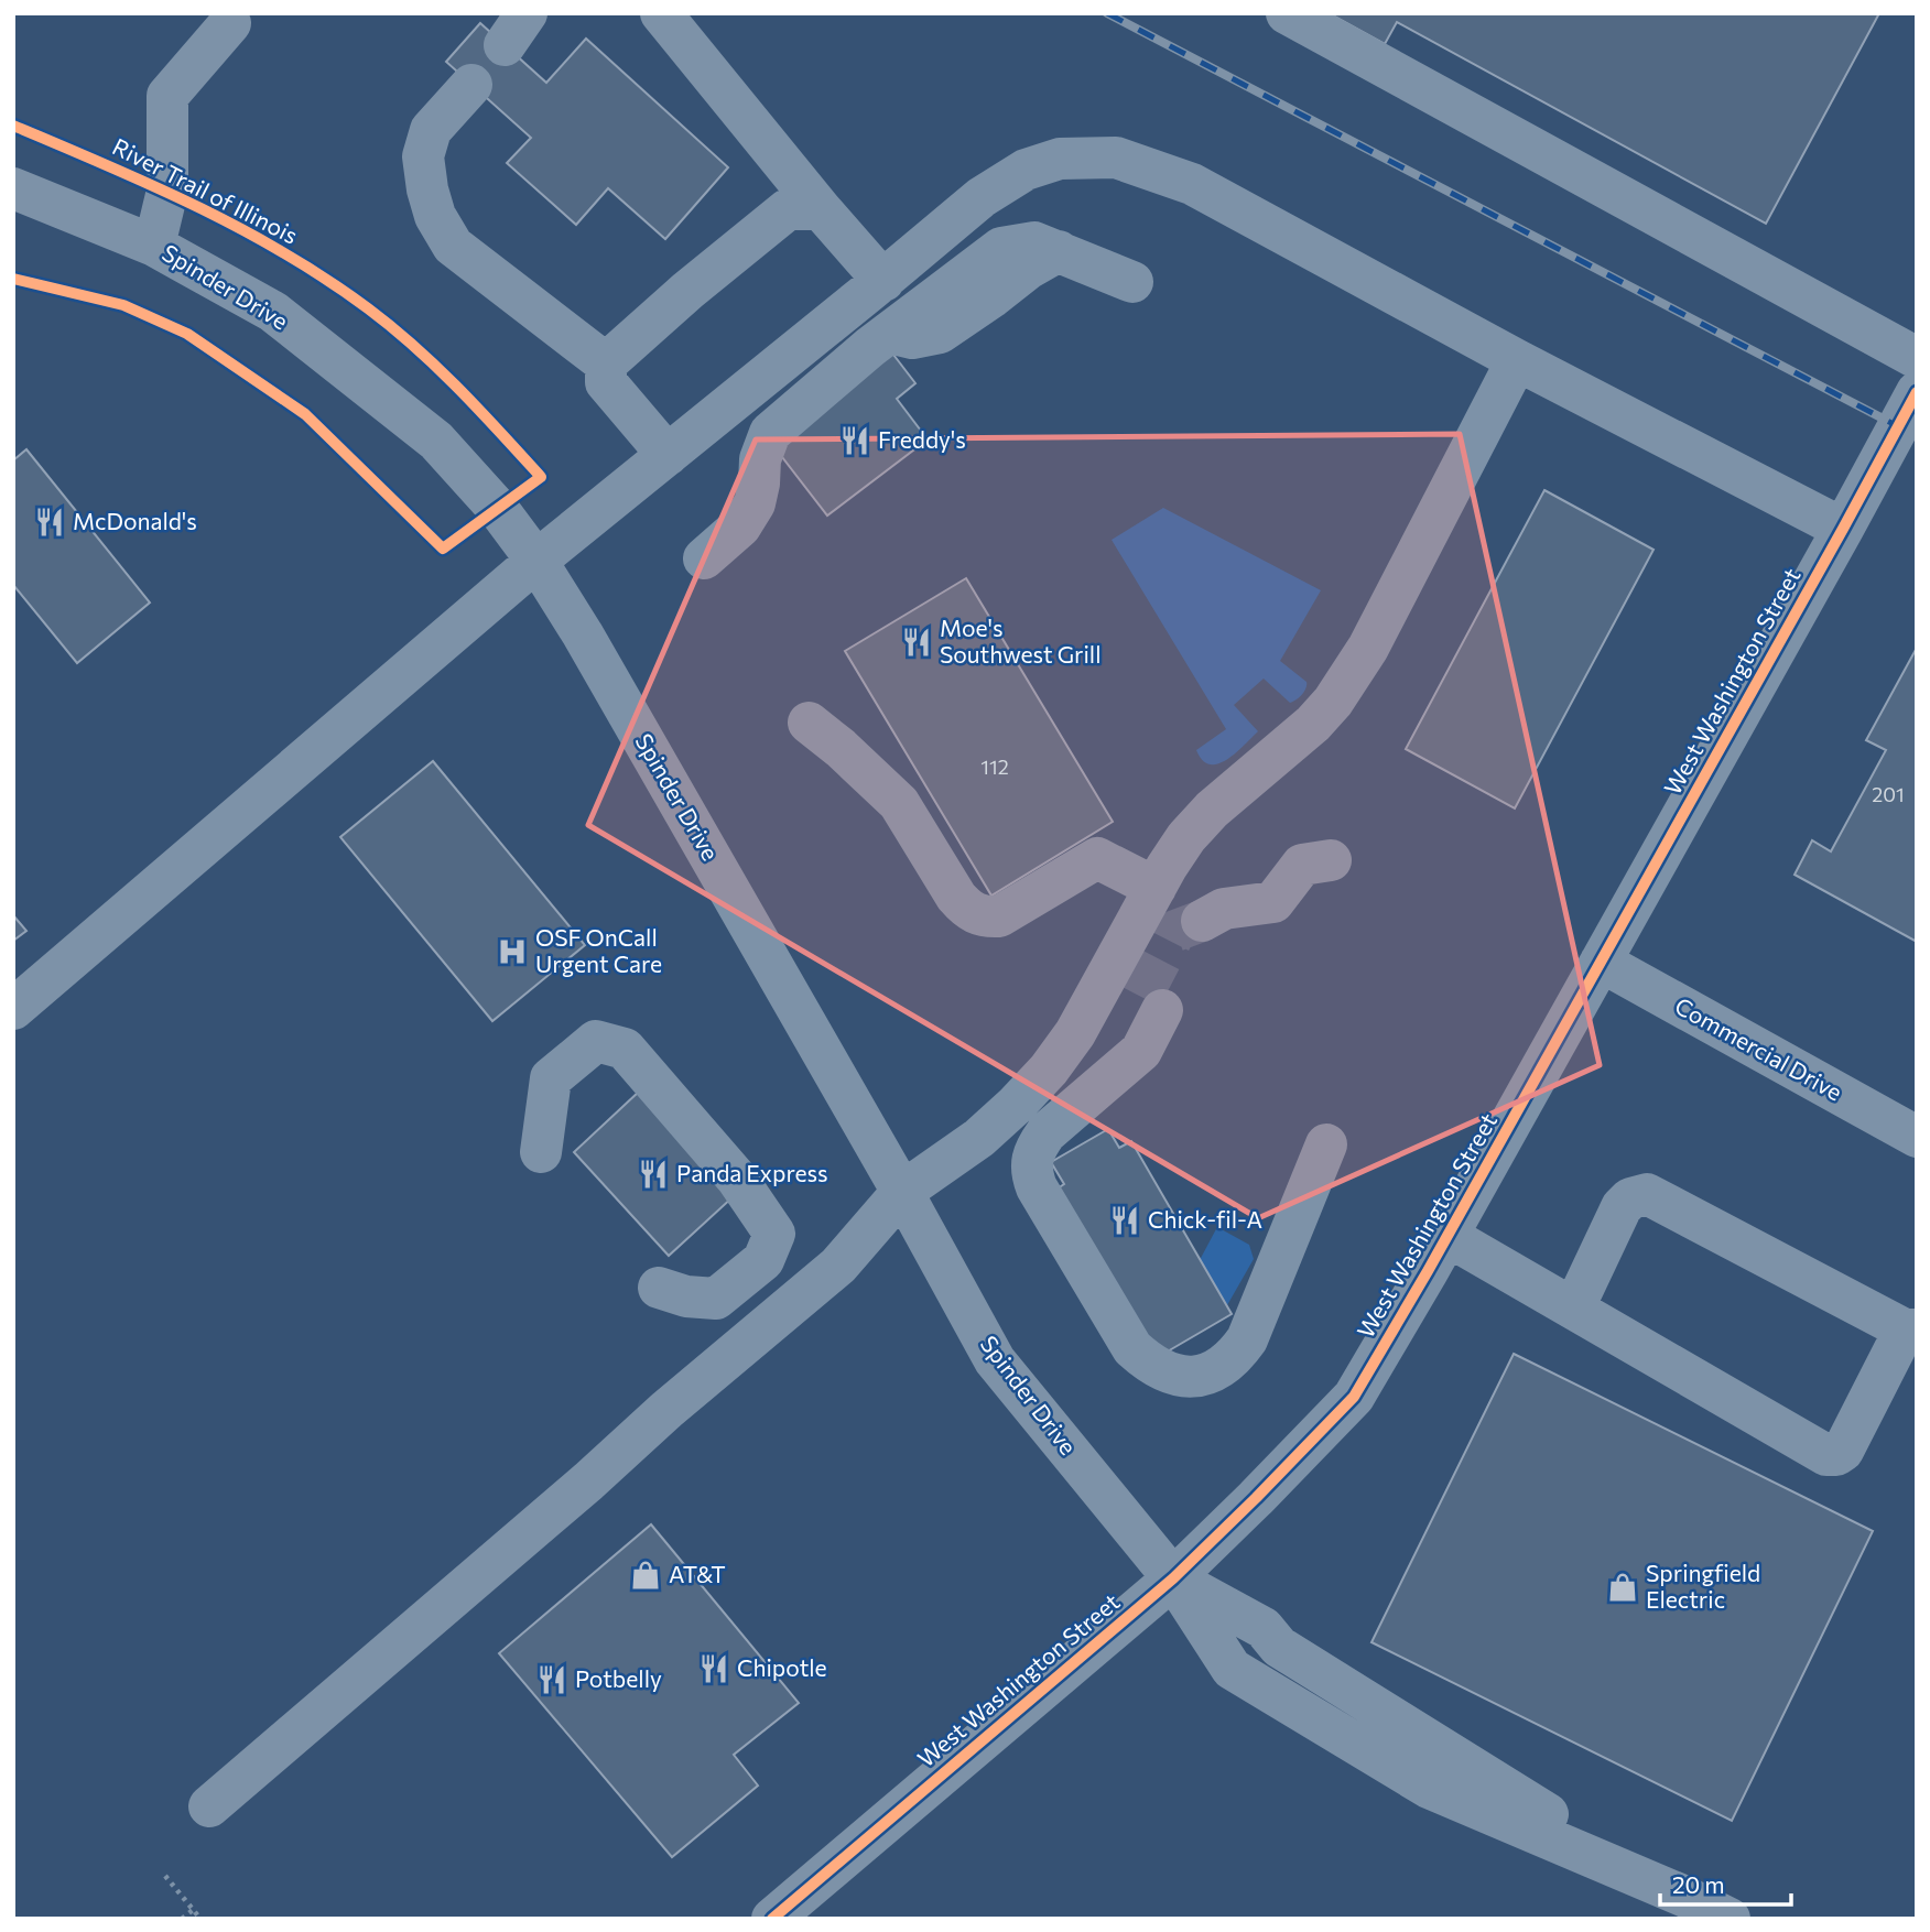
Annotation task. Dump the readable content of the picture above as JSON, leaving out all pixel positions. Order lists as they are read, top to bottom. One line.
{"streets":{"street":["Spinder Drive","West Washington Street","Commercial Drive"],"cycle path":["River Trail of Illinois"]},"crossings":[["Spinder Drive","West Washington Street"],["West Washington Street","Commercial Drive"]],"places":{"restaurant":["Freddy's","McDonald's","Moe's Southwest Grill","Panda Express","Chick-fil-A","Chipotle","Potbelly"],"hospital":["OSF OnCall Urgent Care"],"shop":["AT&T","Springfield Electric"]},"house_numbers":["112","201"],"scale_bar":"20 m"}
